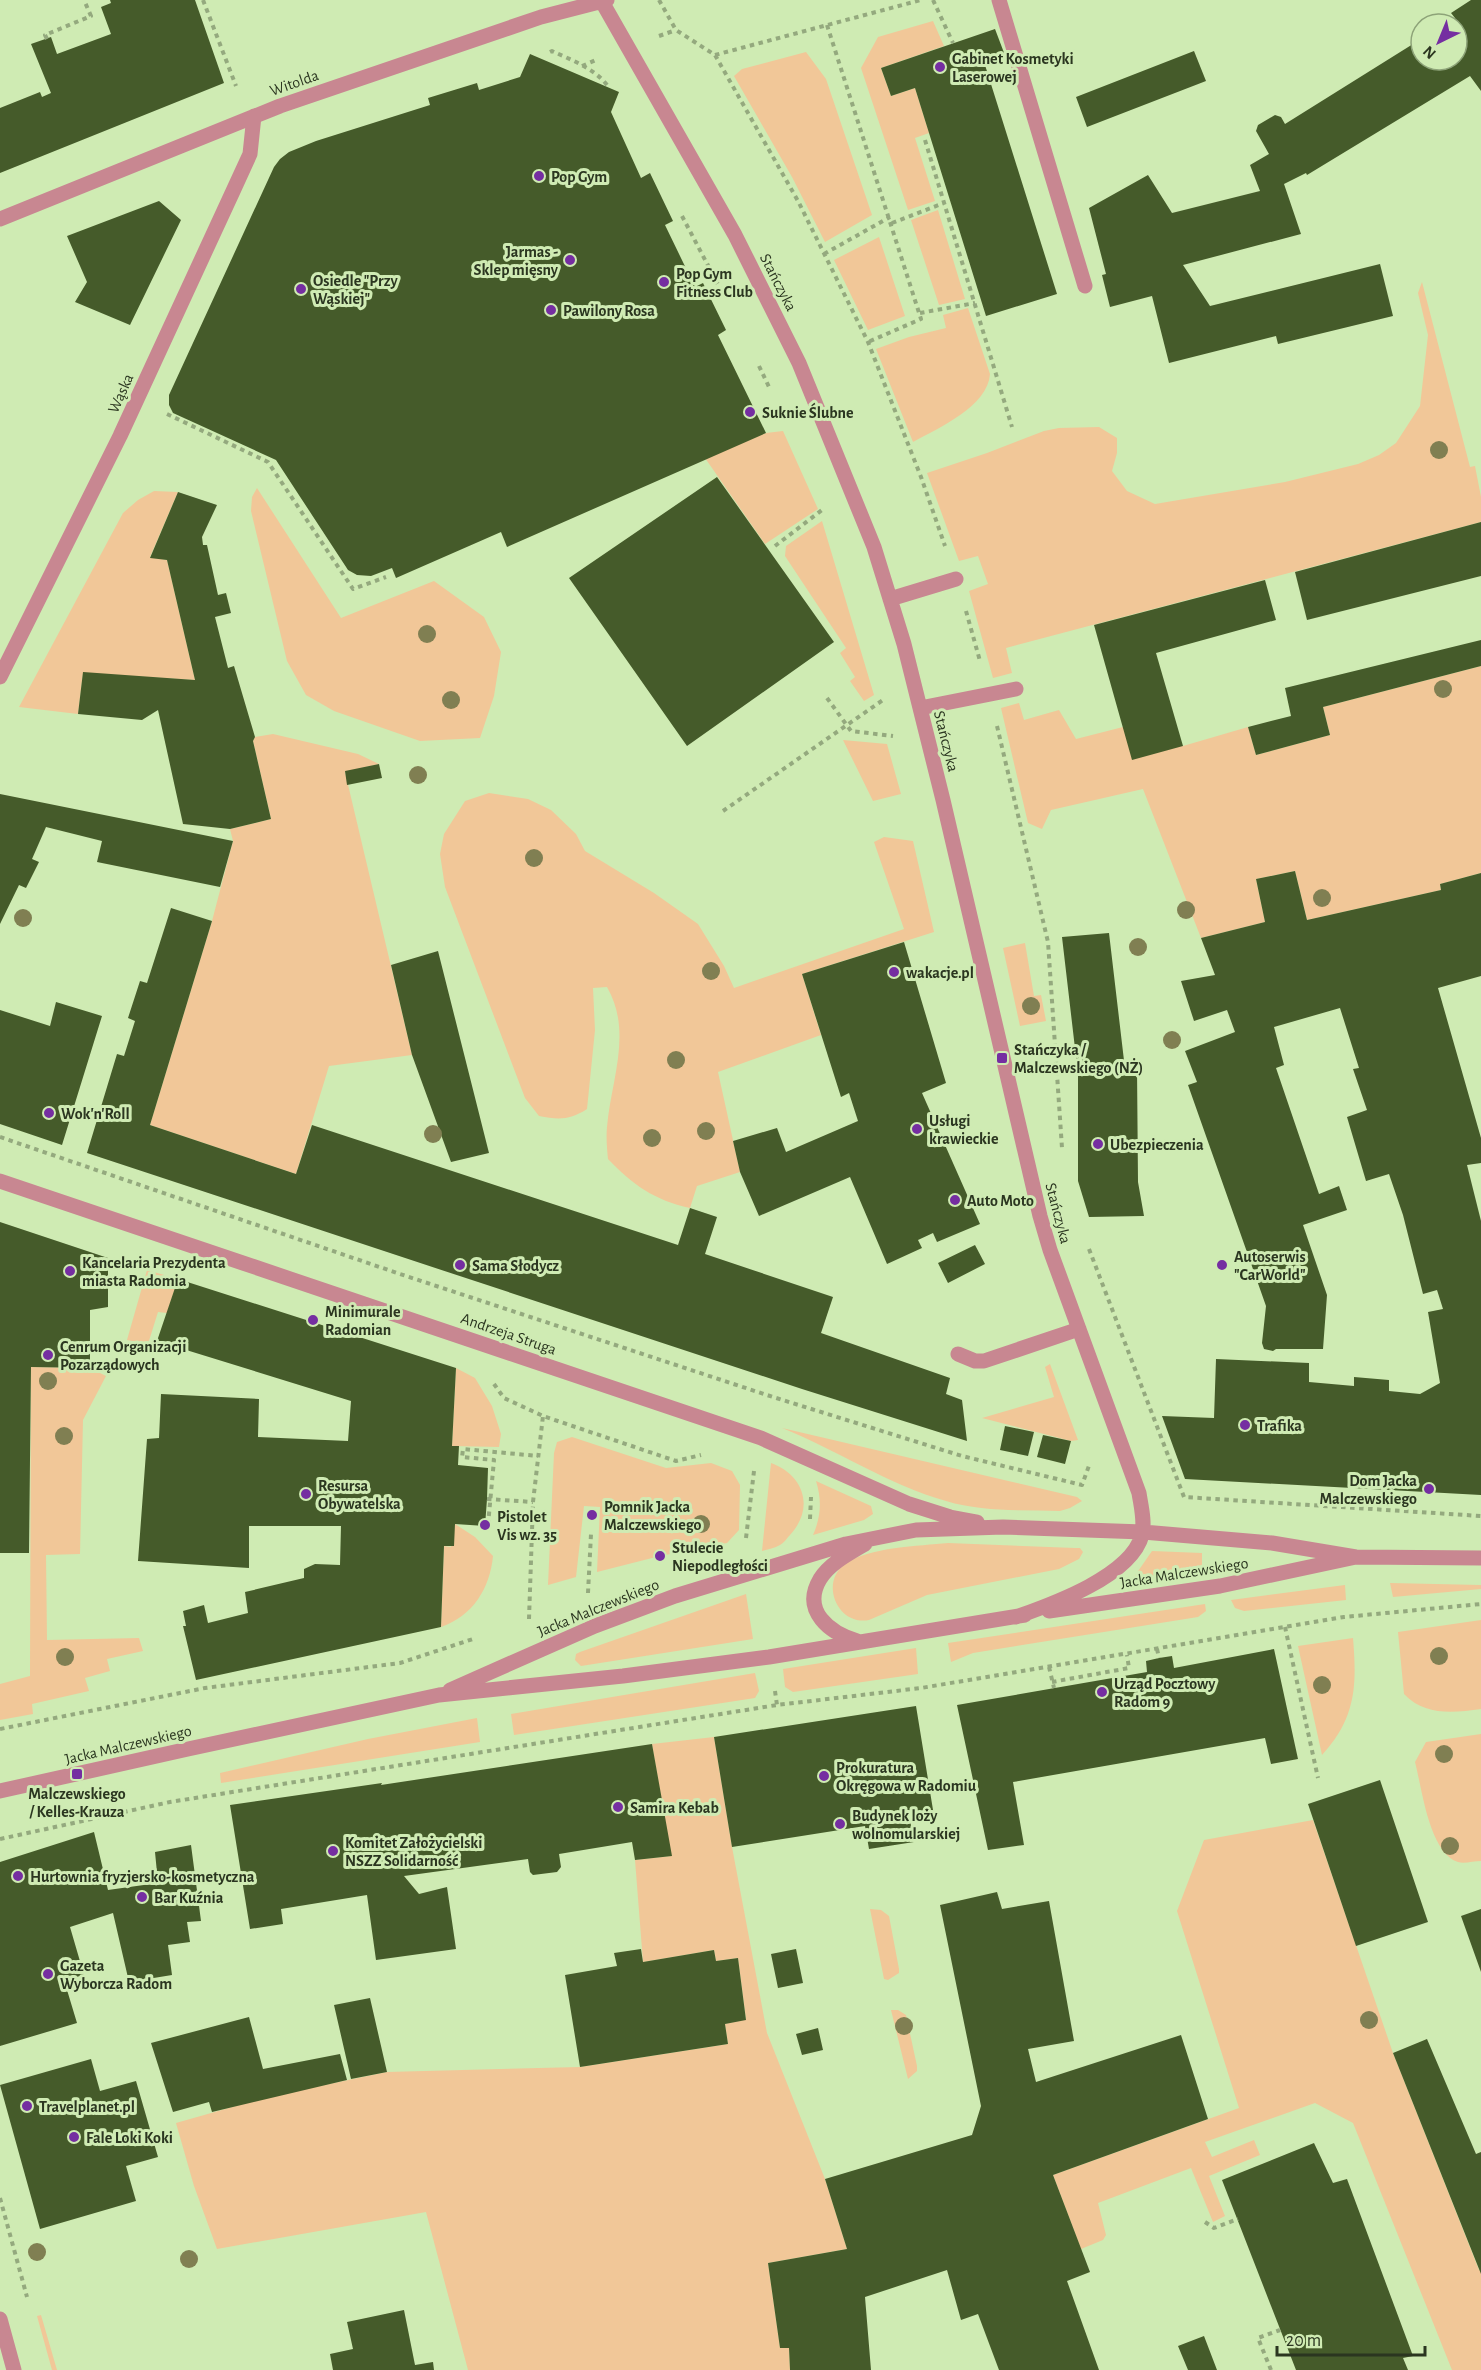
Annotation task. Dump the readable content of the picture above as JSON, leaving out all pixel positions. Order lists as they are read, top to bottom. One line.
{"streets":{"street":["Witolda","Stańczyka","Wąska","Andrzeja Struga","Jacka Malczewskiego"]},"crossings":[["Witolda","Stańczyka"],["Witolda","Wąska"],["Stańczyka","Jacka Malczewskiego"],["Andrzeja Struga","Jacka Malczewskiego"]],"places":{"other":["Gabinet Kosmetyki Laserowej","Pop Gym","Jarmas - Sklep mięsny","Pop Gym Fitness Club","Osiedle \"Przy Wąskiej\"","Pawilony Rosa","Suknie Ślubne","wakacje.pl","Wok'n'Roll","Usługi krawieckie","Ubezpieczenia","Auto Moto","Sama Słodycz","Autoserwis \"CarWorld\"","Kancelaria Prezydenta miasta Radomia","Minimurale Radomian","Cenrum Organizacji Pozarządowych","Trafika","Dom Jacka Malczewskiego","Resursa Obywatelska","Pomnik Jacka Malczewskiego","Pistolet Vis wz. 35","Stulecie Niepodległości","Urząd Pocztowy Radom 9","Prokuratura Okręgowa w Radomiu","Samira Kebab","Budynek loży wolnomularskiej","Komitet Założycielski NSZZ Solidarność","Hurtownia fryzjersko-kosmetyczna","Bar Kuźnia","Gazeta Wyborcza Radom","Travelplanet.pl","Fale Loki Koki"],"transit":["Stańczyka / Malczewskiego (NŻ)","Malczewskiego / Kelles-Krauza"]},"scale_bar":"20 m","north":"bottom left"}
